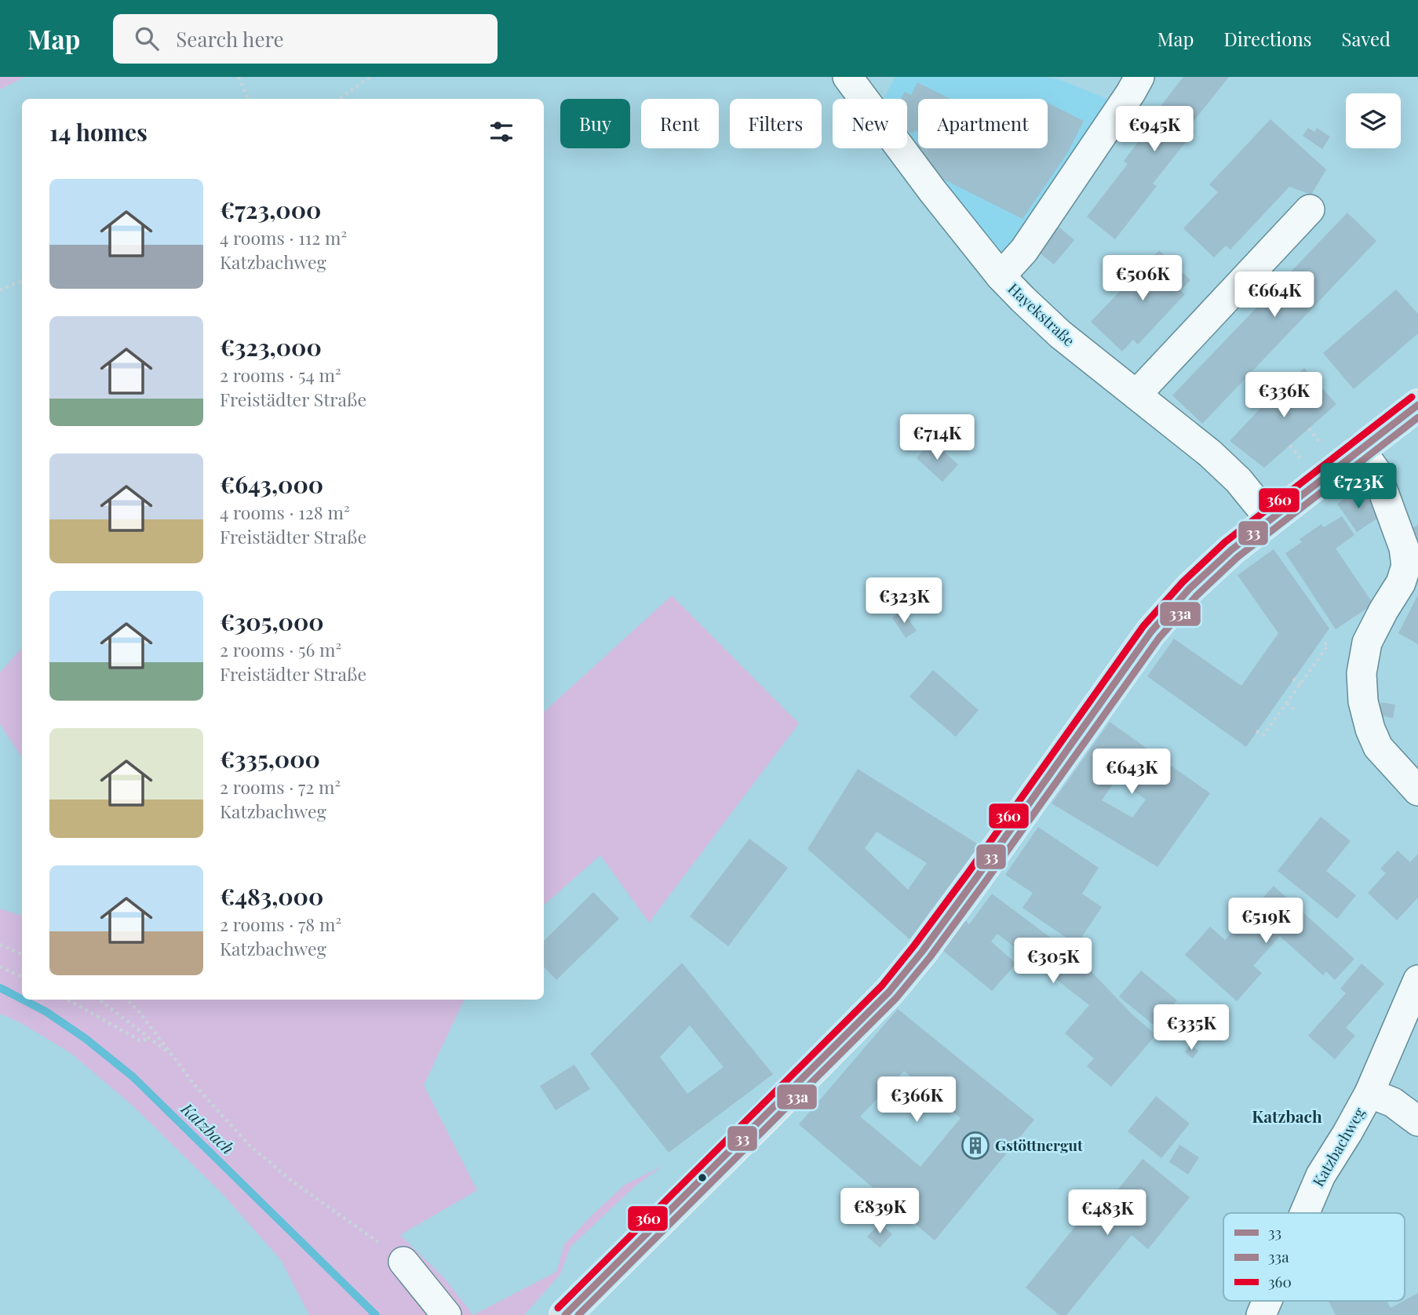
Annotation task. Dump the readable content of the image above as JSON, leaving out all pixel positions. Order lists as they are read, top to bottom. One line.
{"streets":{"street":["Hayekstraße","Katzbachweg"]},"districts":["Katzbach"],"water":["Katzbach"],"places":{"building":["Gstöttnergut"]},"lines":["transit line 360","transit line 33","transit line 33a"],"legend":["33","33a","360"],"page":{"header":"Map","search":"Search here","nav":["Map","Directions","Saved"],"chip":["Buy","Rent","Filters","New","Apartment"],"heading":"14 homes","price":["€945K","€506K","€664K","€336K","€714K","€723K","€323K","€643K","€519K","€305K","€335K","€366K","€839K","€483K"],"list":[{"name":"€723,000","note":"4 rooms · 112 m² · Katzbachweg"},{"name":"€323,000","note":"2 rooms · 54 m² · Freistädter Straße"},{"name":"€643,000","note":"4 rooms · 128 m² · Freistädter Straße"},{"name":"€305,000","note":"2 rooms · 56 m² · Freistädter Straße"},{"name":"€335,000","note":"2 rooms · 72 m² · Katzbachweg"},{"name":"€483,000","note":"2 rooms · 78 m² · Katzbachweg"}]}}
